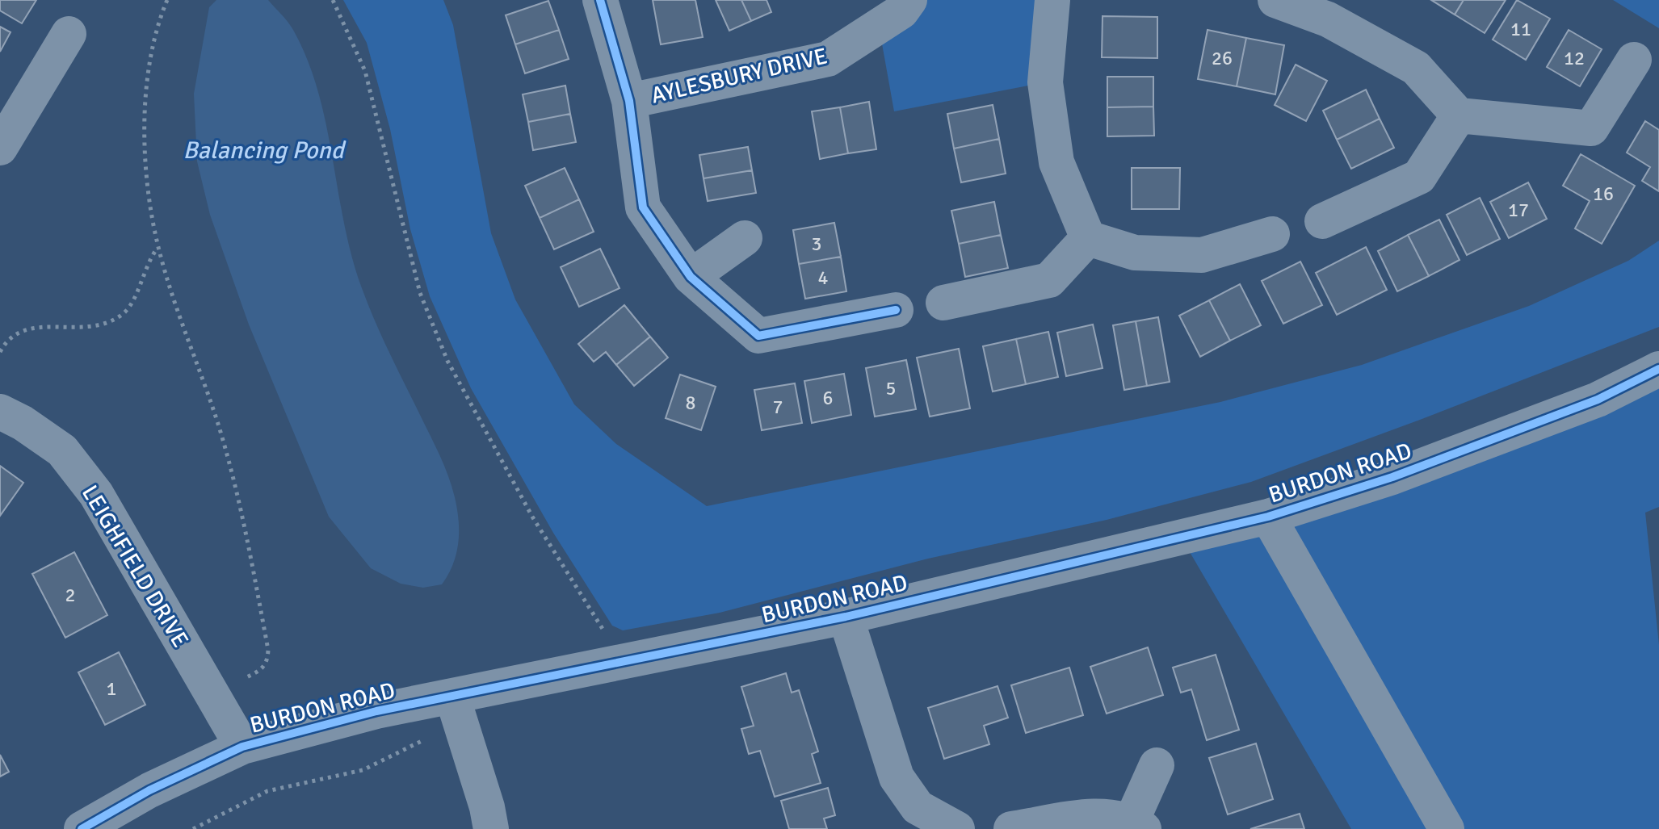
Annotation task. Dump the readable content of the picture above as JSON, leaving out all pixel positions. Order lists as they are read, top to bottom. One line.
{"streets":{"street":["AYLESBURY DRIVE","BURDON ROAD","LEIGHFIELD DRIVE"]},"crossings":[["BURDON ROAD","LEIGHFIELD DRIVE"]],"water":["Balancing Pond"],"house_numbers":["11","26","12","16","17","3","4","5","6","8","7","2","1"]}
